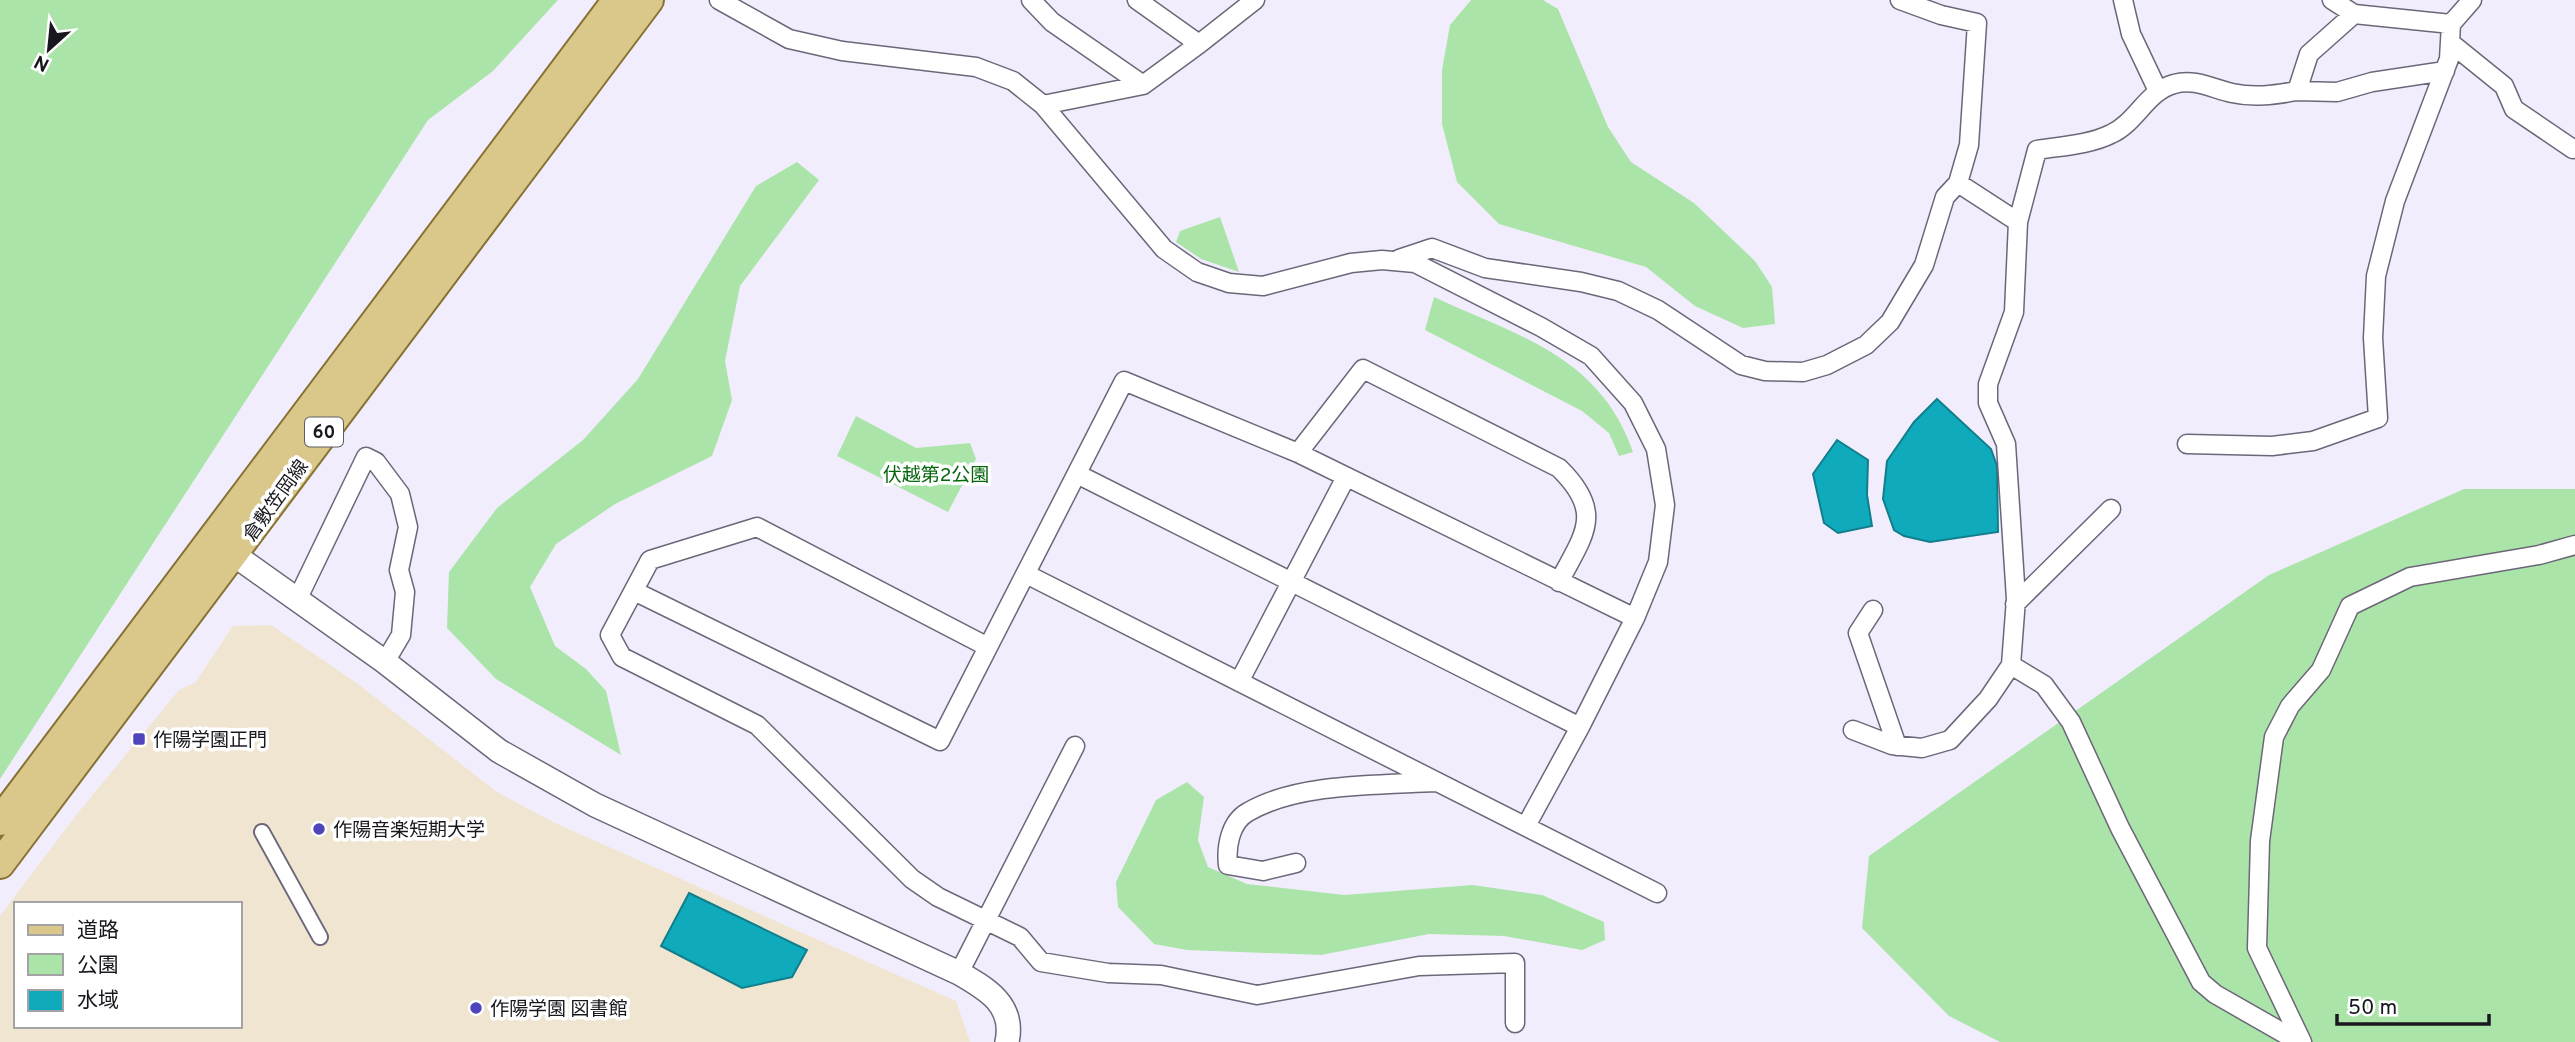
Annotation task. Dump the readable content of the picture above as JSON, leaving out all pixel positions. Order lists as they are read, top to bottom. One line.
{"streets":{"main road":["60","倉敷笠岡線"]},"parks":["伏越第2公園"],"places":{"transit":["作陽学園正門"],"other":["作陽音楽短期大学","作陽学園 図書館"]},"legend":["道路","公園","水域"],"scale_bar":"50 m","north":"bottom left"}
